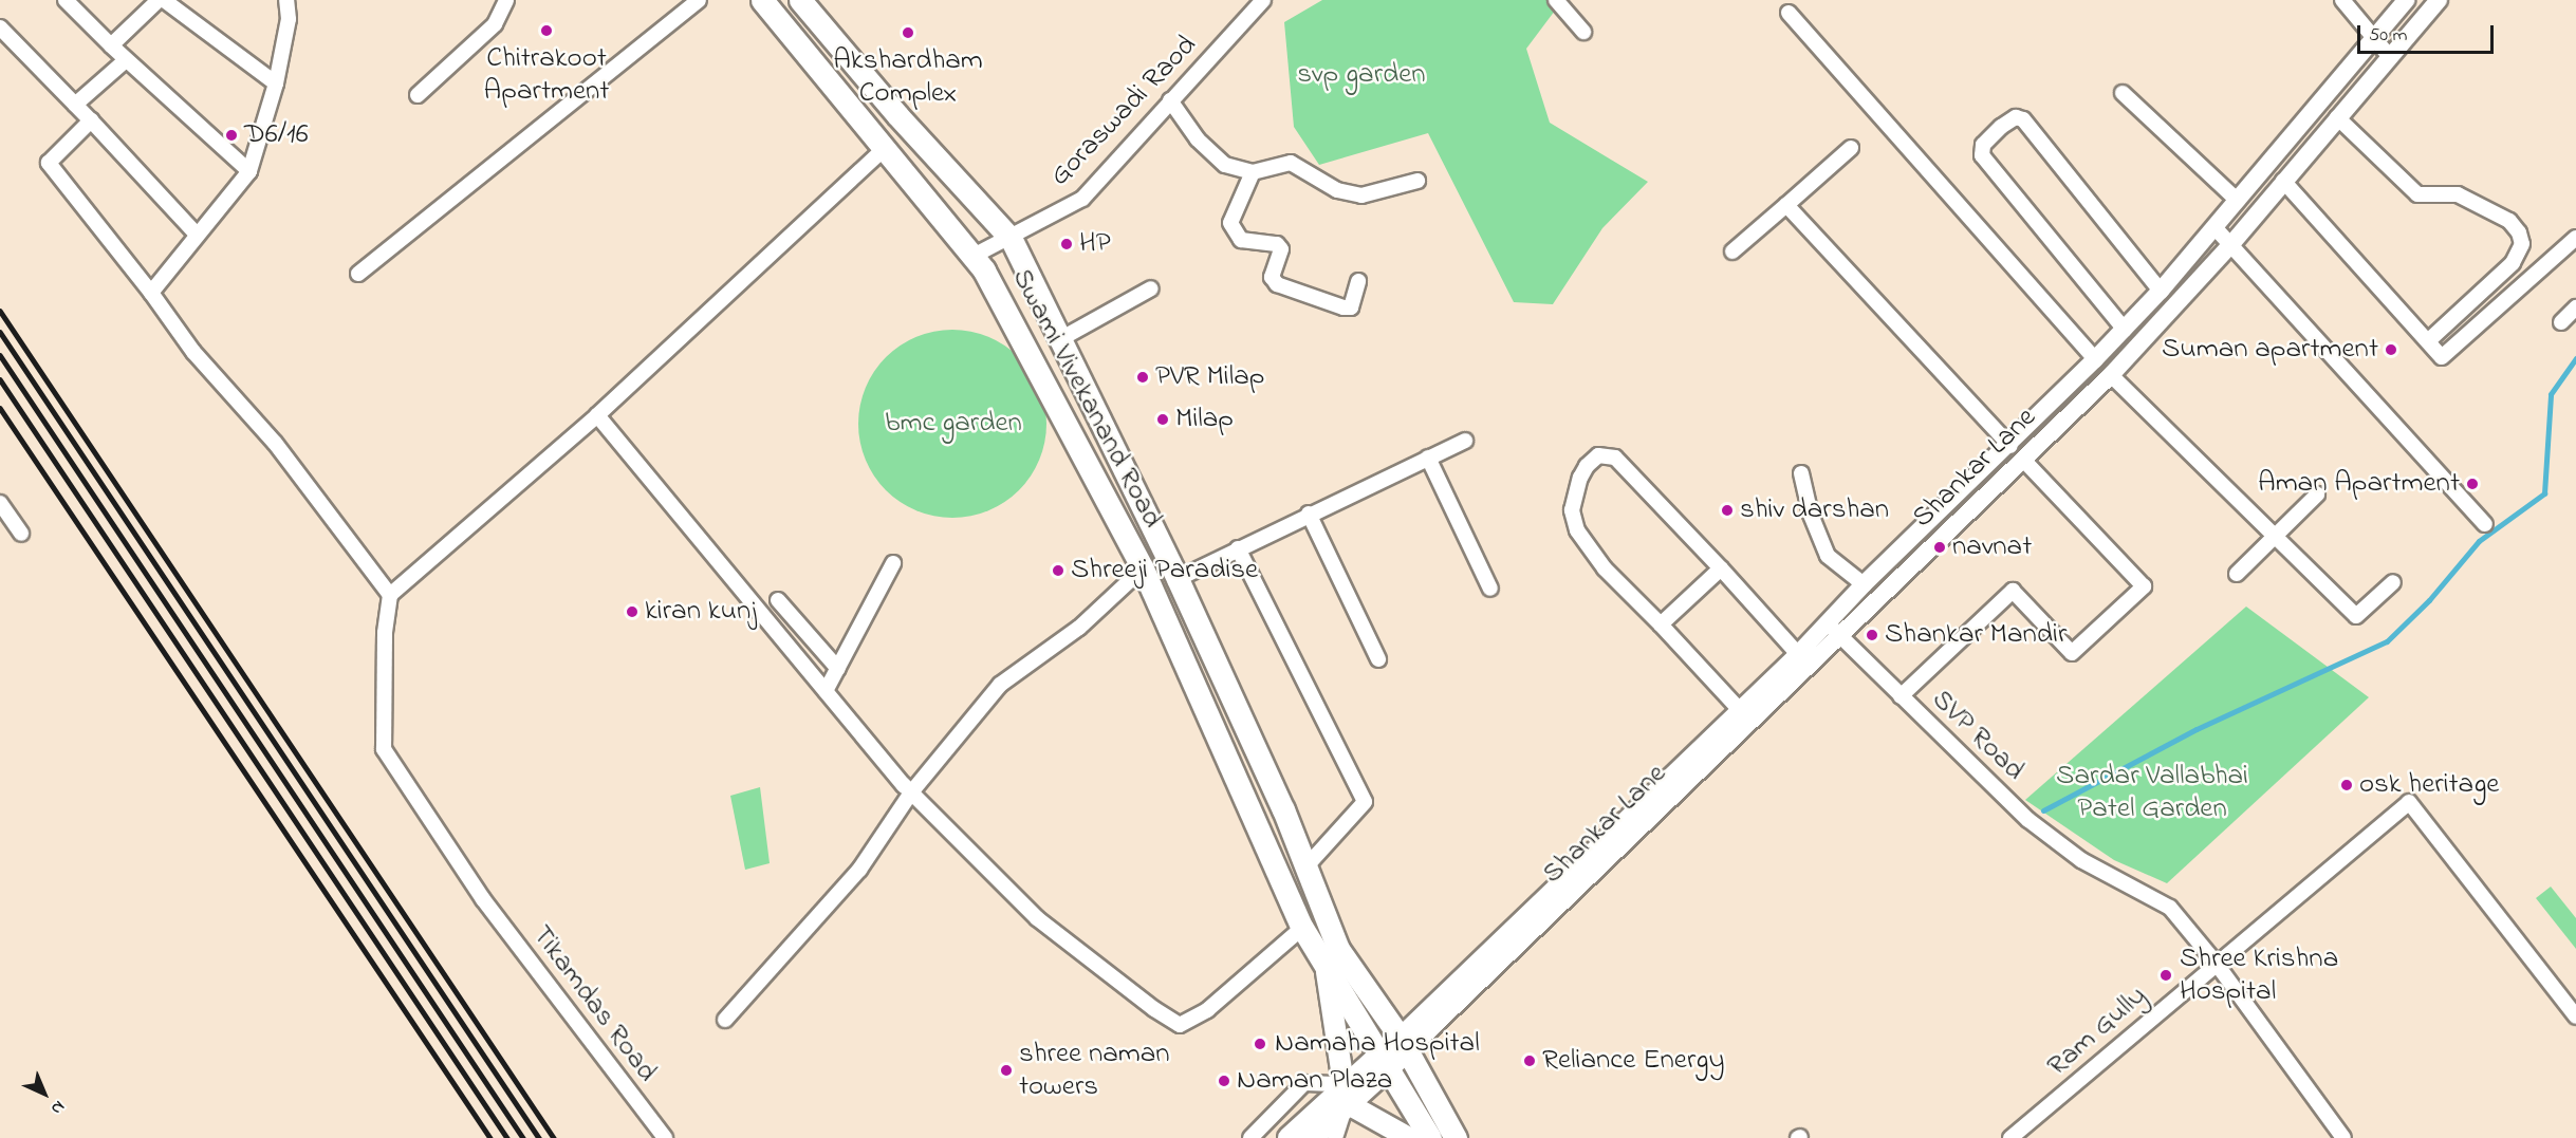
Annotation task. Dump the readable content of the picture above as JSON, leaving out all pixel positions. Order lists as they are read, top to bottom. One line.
{"streets":{"main road":["Swami Vivekanand Road"],"street":["Goraswadi Raod","Shankar Lane","SVP Road","Tikamdas Road","Ram Gully"]},"crossings":[["Goraswadi Raod","Swami Vivekanand Road"],["Swami Vivekanand Road","Shankar Lane"],["Shankar Lane","SVP Road"],["SVP Road","Ram Gully"]],"parks":["svp garden","bmc garden","Sardar Vallabhai Patel Garden"],"places":["Chitrakoot Apartment","Akshardham Complex","D6/16","HP","Suman apartment","PVR Milap","Milap","Aman Apartment","shiv darshan","navnat","Shreeji Paradise","kiran kunj","Shankar Mandir","osk heritage","Shree Krishna Hospital","Namaha Hospital","Reliance Energy","shree naman towers","Naman Plaza"],"scale_bar":"50 m","north":"bottom right"}
